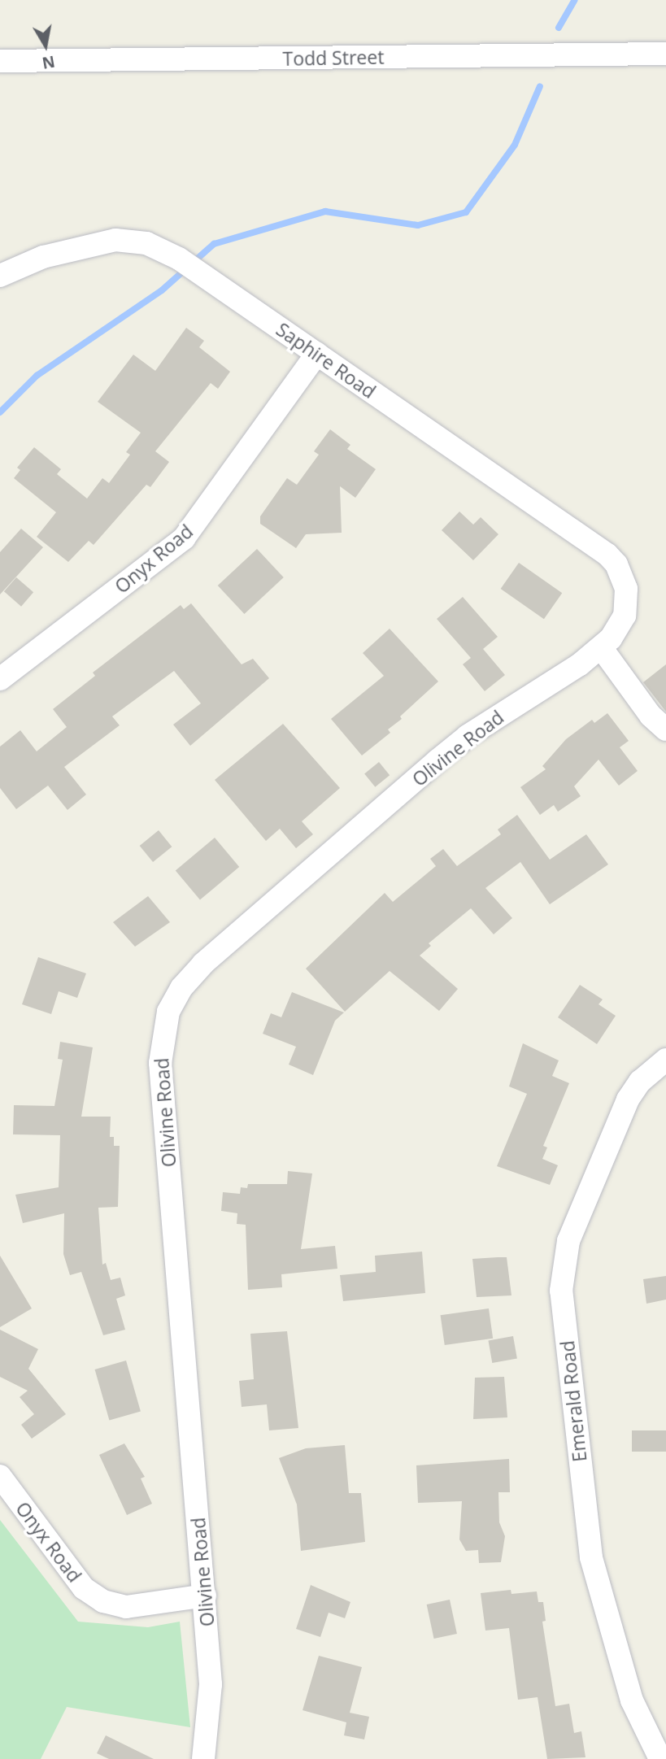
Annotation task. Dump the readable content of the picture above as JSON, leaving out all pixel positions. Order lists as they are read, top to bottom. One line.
{"streets":{"street":["Todd Street","Saphire Road","Onyx Road","Olivine Road","Emerald Road"]},"crossings":[["Saphire Road","Onyx Road"],["Saphire Road","Olivine Road"],["Onyx Road","Olivine Road"]],"north":"bottom"}
